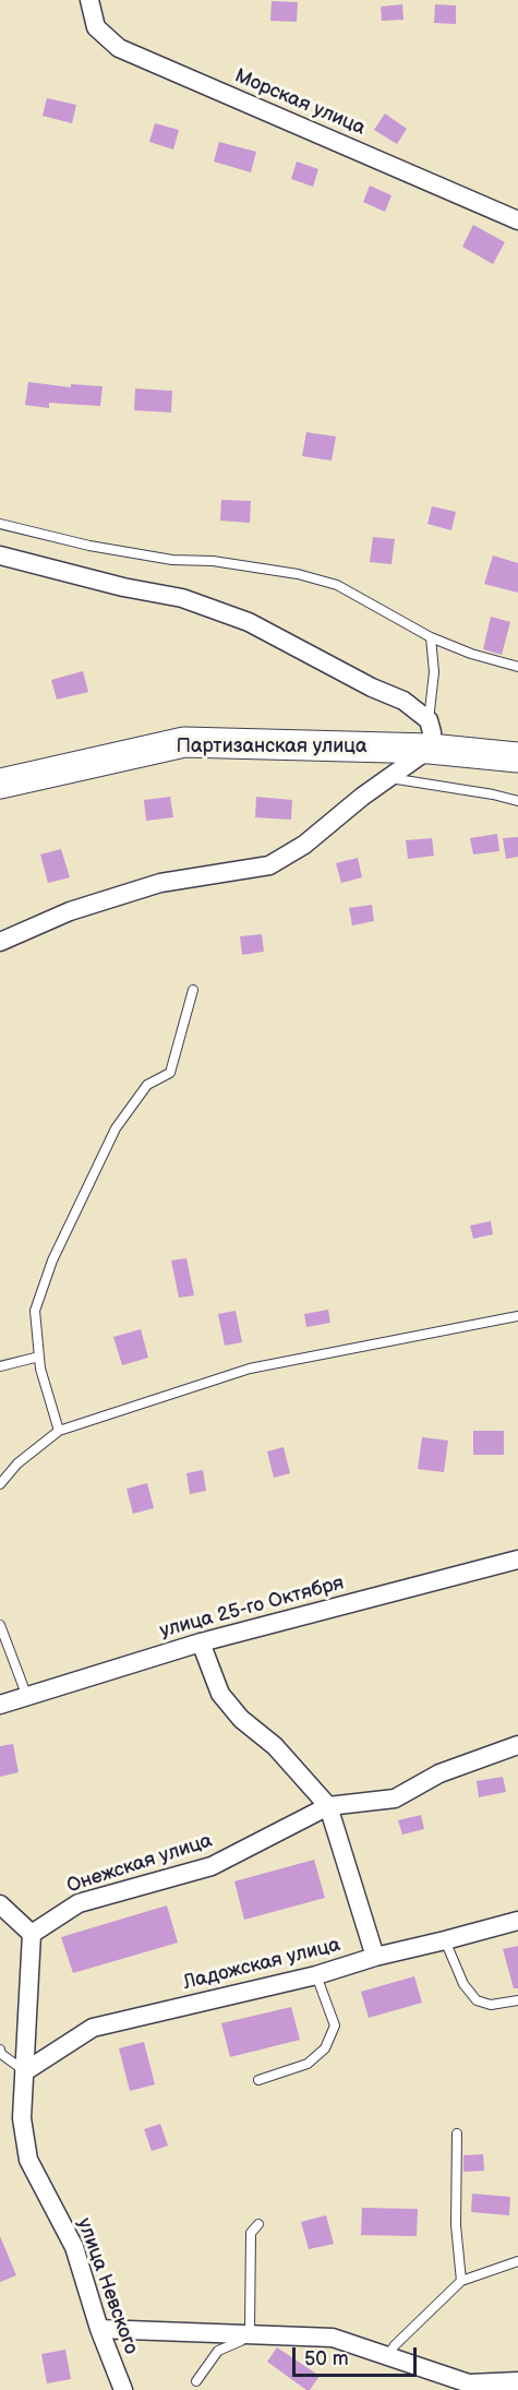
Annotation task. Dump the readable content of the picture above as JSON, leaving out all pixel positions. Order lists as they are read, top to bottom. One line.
{"streets":{"main road":["Партизанская улица"],"street":["Морская улица","улица 25-го Октября","Онежская улица","Ладожская улица","улица Невского"]},"crossings":[["Онежская улица","улица Невского"],["Ладожская улица","улица Невского"]],"scale_bar":"50 m"}
